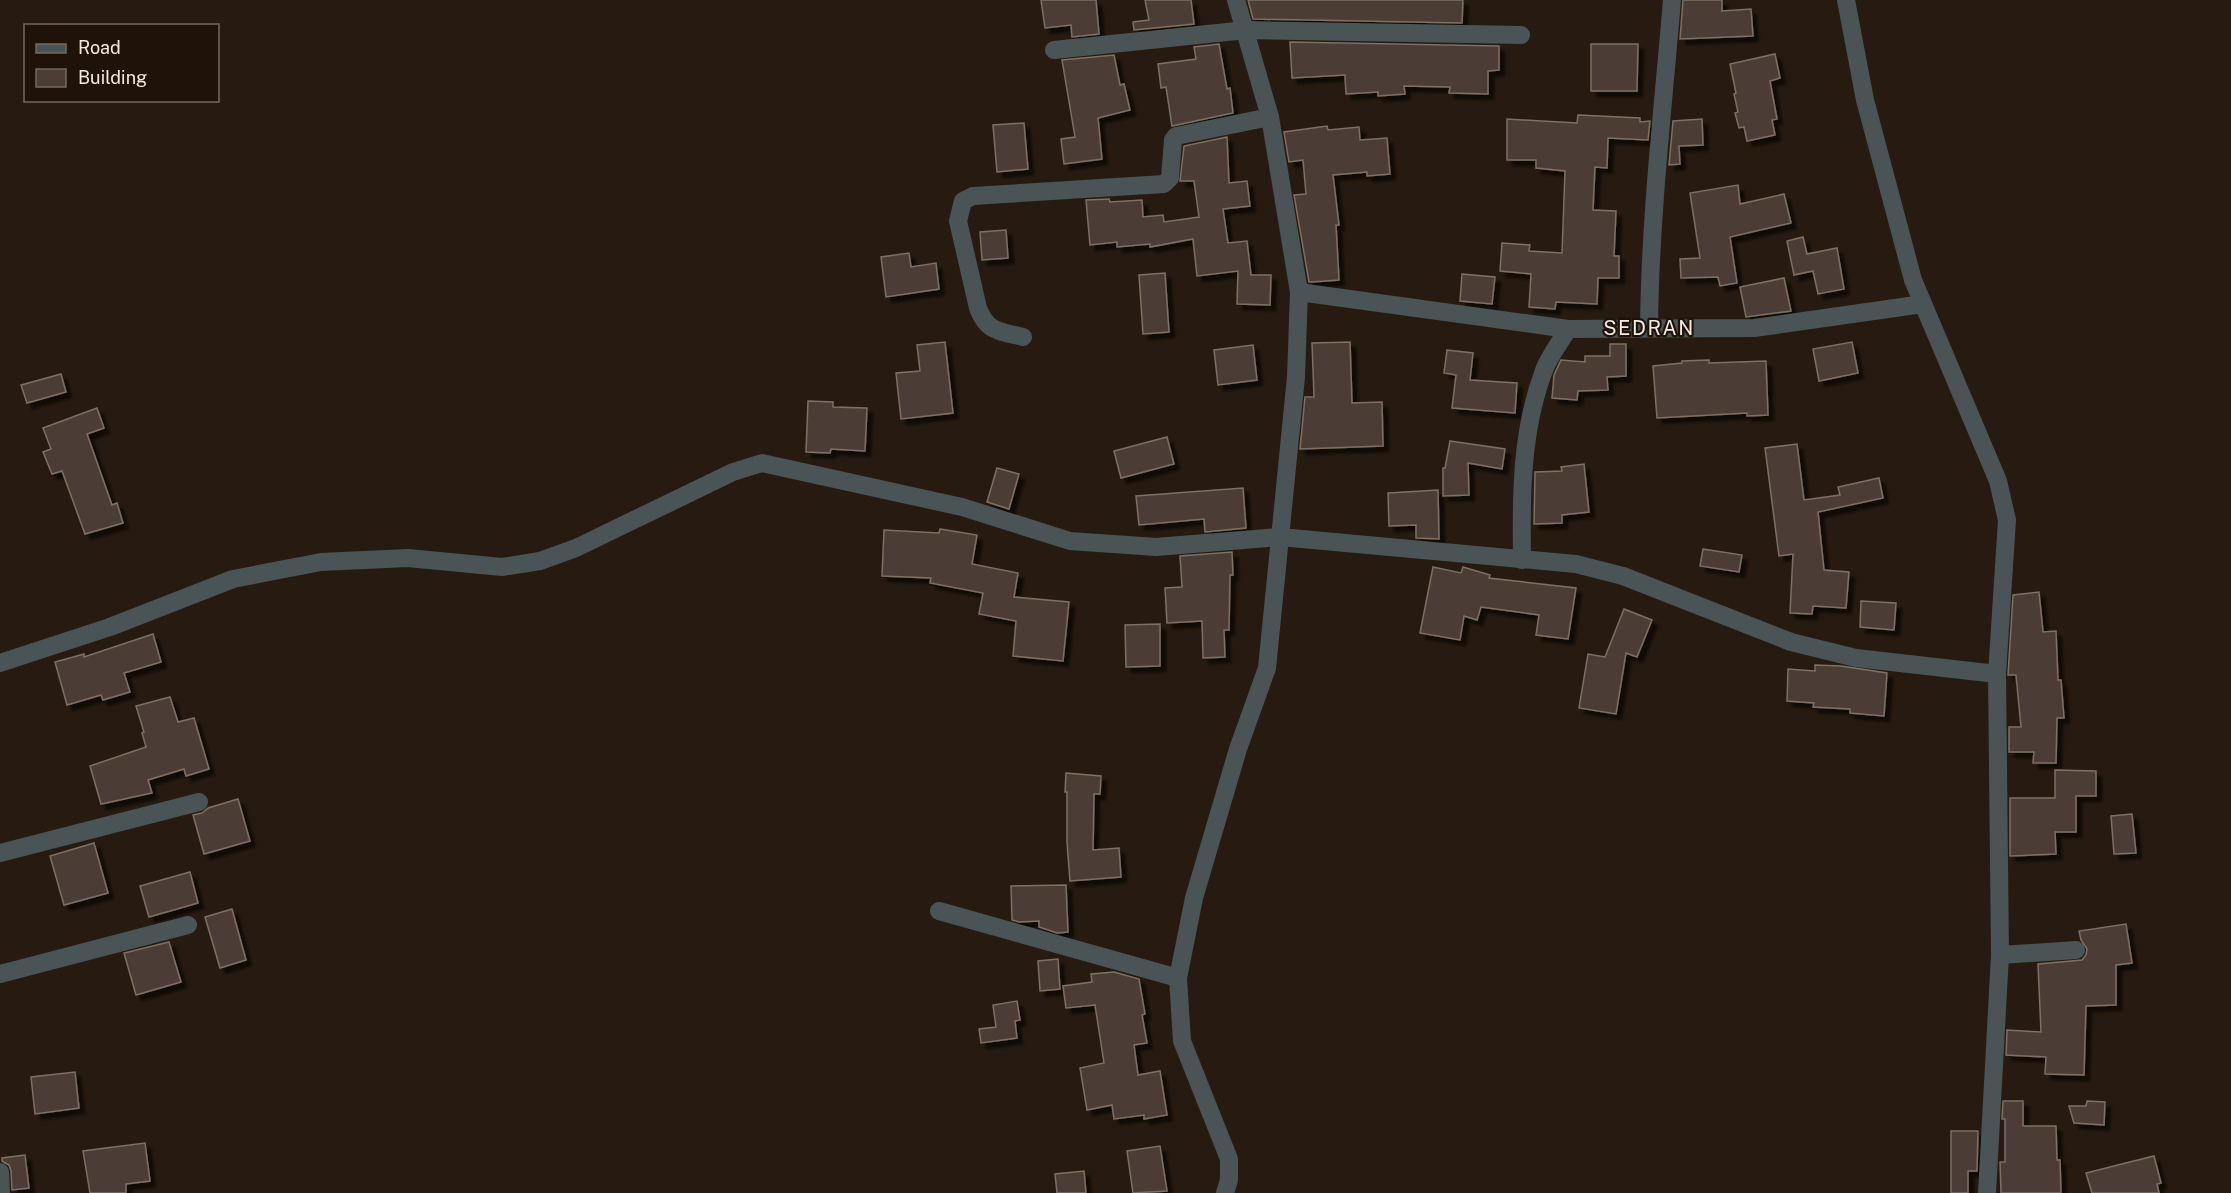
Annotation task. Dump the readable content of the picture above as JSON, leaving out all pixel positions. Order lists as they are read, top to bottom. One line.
{"districts":["SEDRAN"],"legend":["Road","Building"]}
